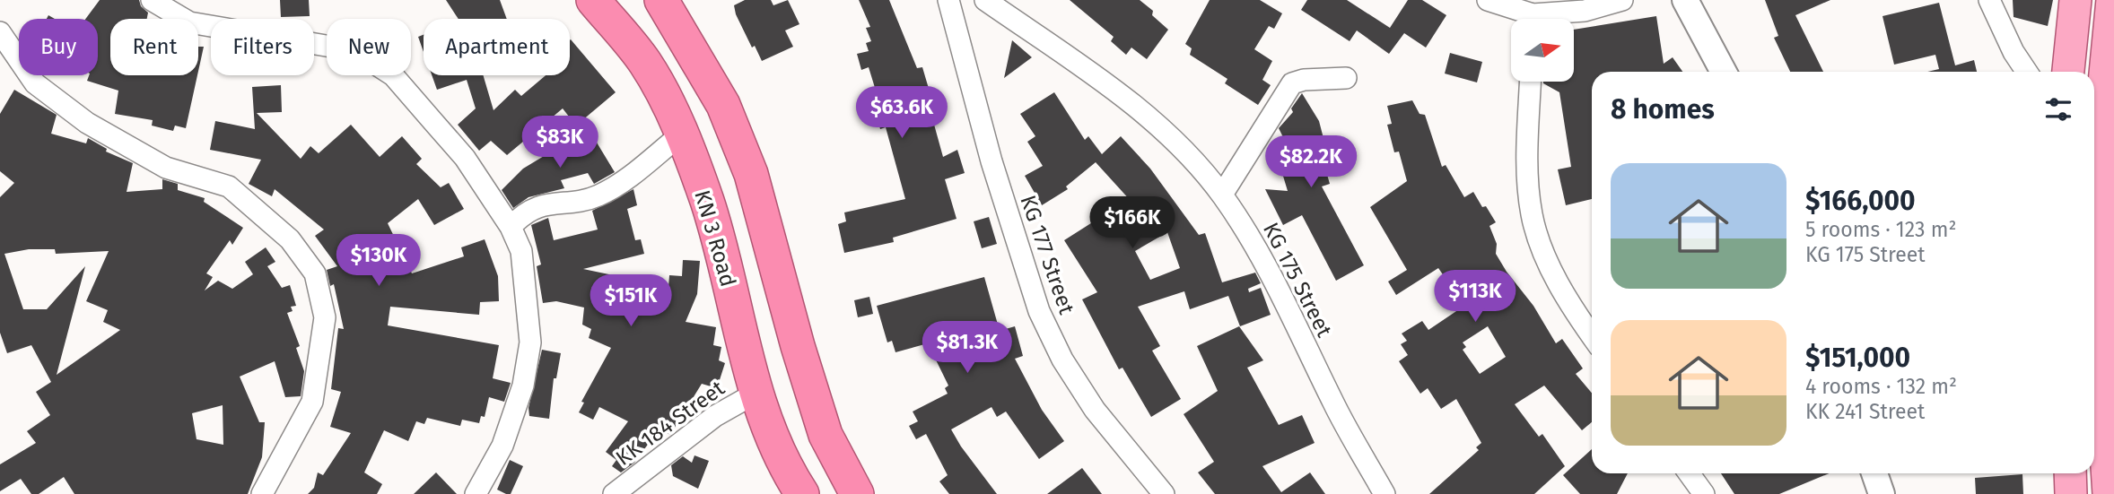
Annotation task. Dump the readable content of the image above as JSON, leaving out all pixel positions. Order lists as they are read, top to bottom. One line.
{"streets":{"highway":["KN 3 Road"],"street":["KG 177 Street","KG 175 Street","KK 184 Street"]},"crossings":[["KN 3 Road","KK 184 Street"]],"north":"right","page":{"chip":["Buy","Rent","Filters","New","Apartment"],"heading":"8 homes","price":["$63.6K","$83K","$82.2K","$166K","$130K","$113K","$151K","$81.3K"],"list":[{"name":"$166,000","note":"5 rooms · 123 m² · KG 175 Street"},{"name":"$151,000","note":"4 rooms · 132 m² · KK 241 Street"}]}}
